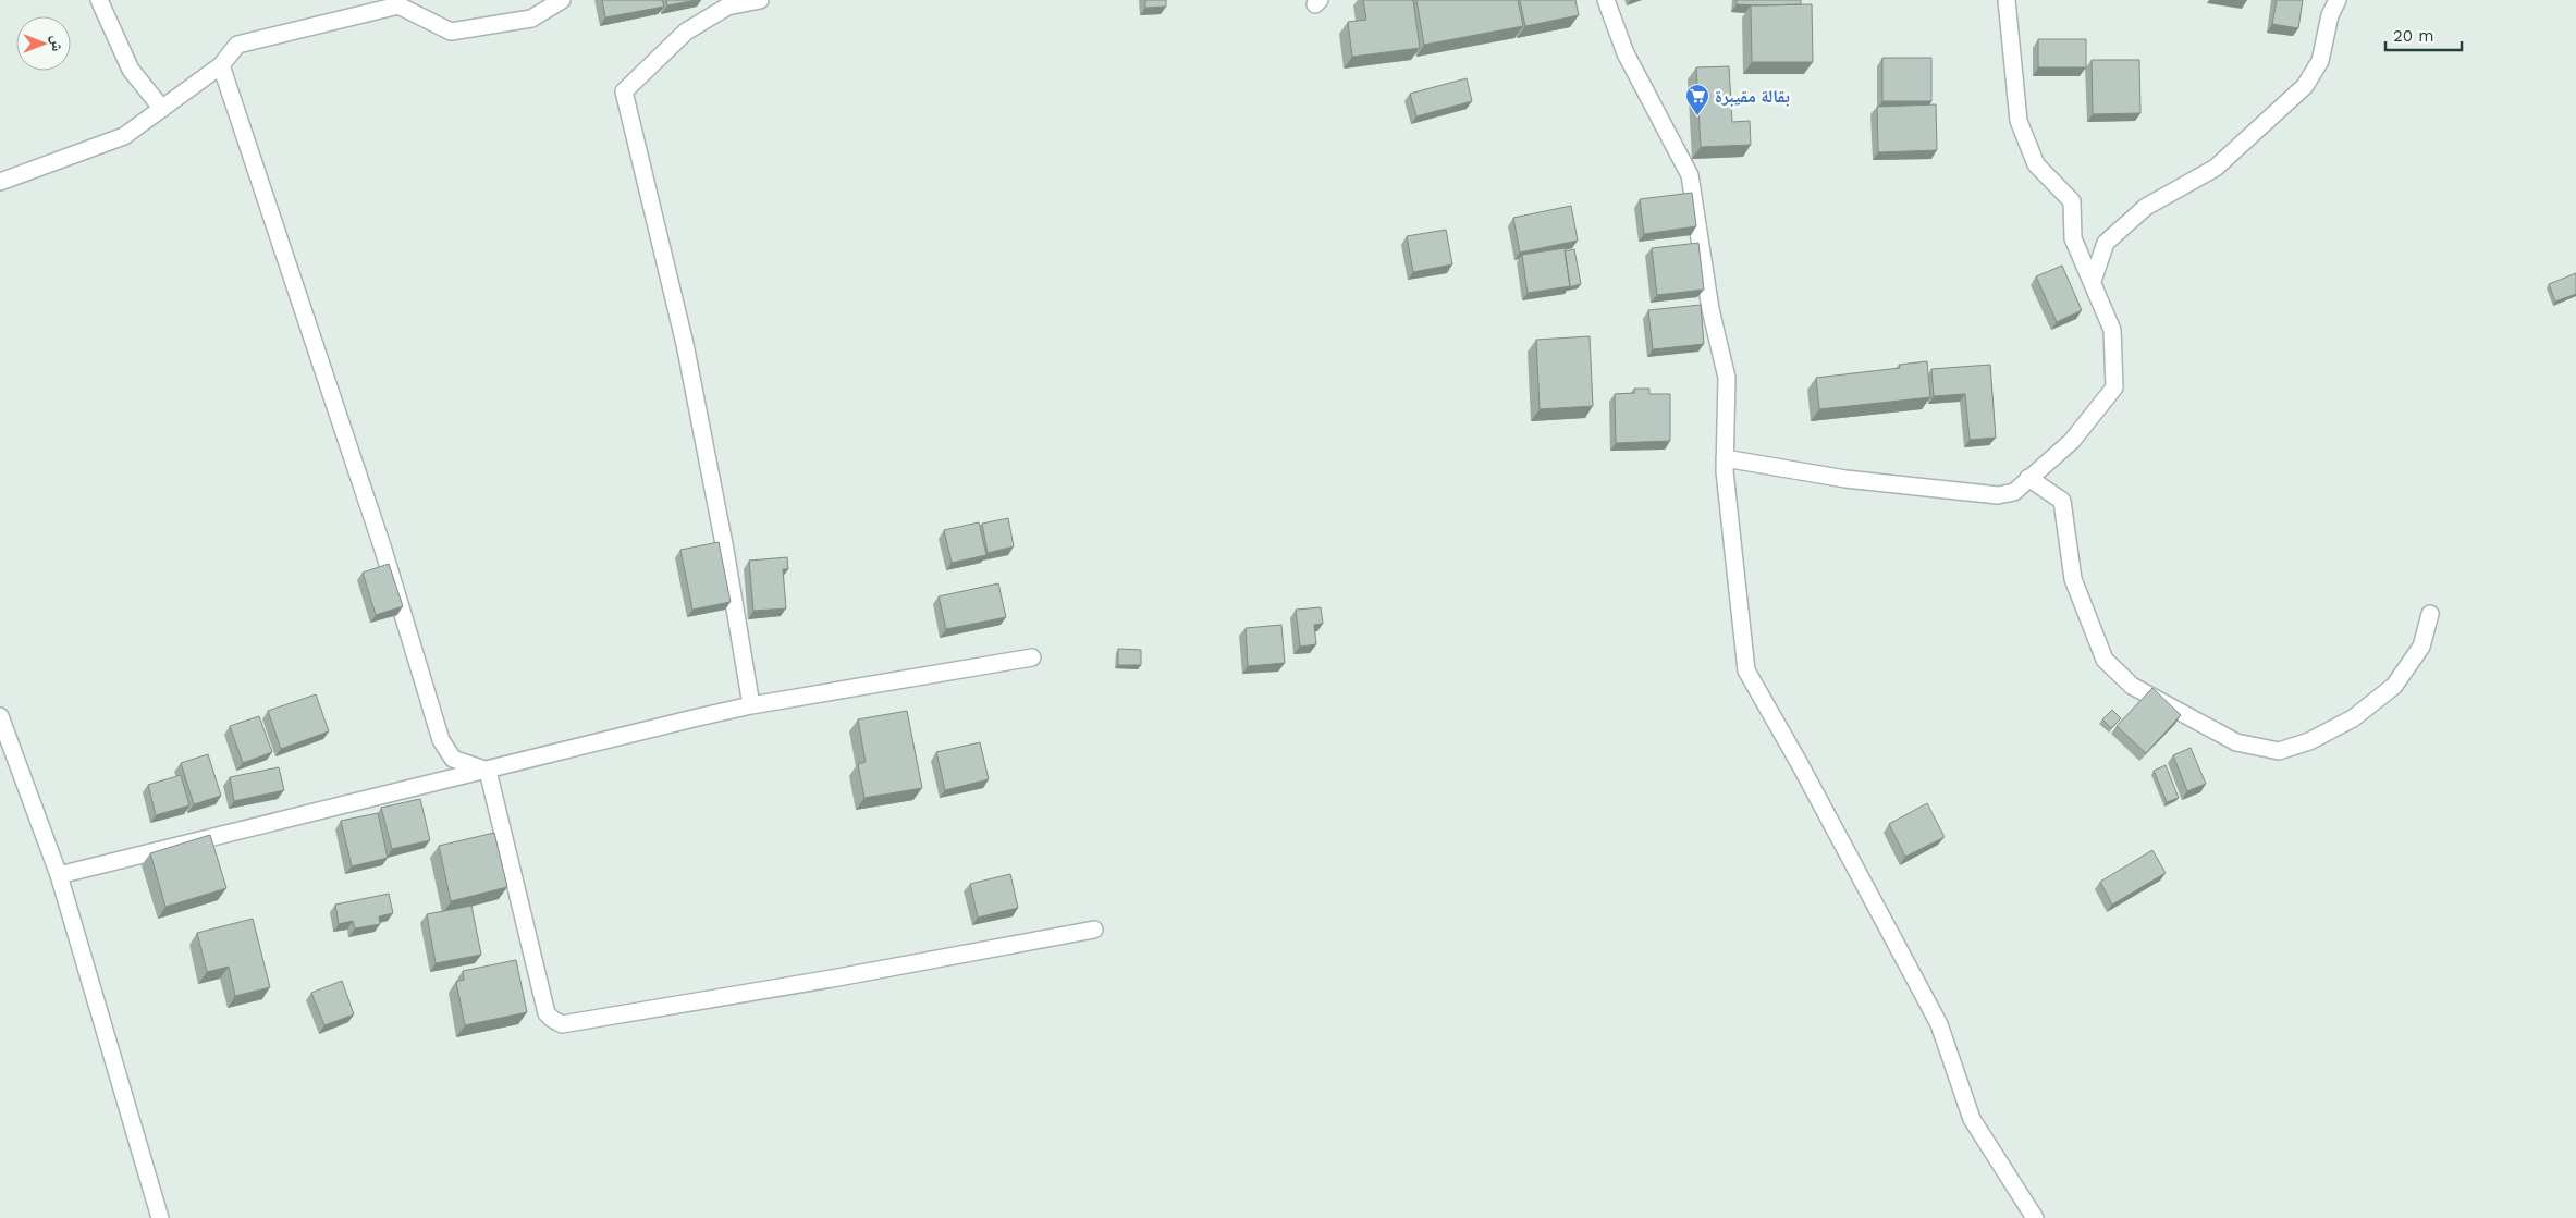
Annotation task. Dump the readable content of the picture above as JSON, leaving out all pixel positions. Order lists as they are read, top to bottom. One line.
{"places":{"supermarket":["بقالة مقيبرة"]},"scale_bar":"20 m","north":"right"}
